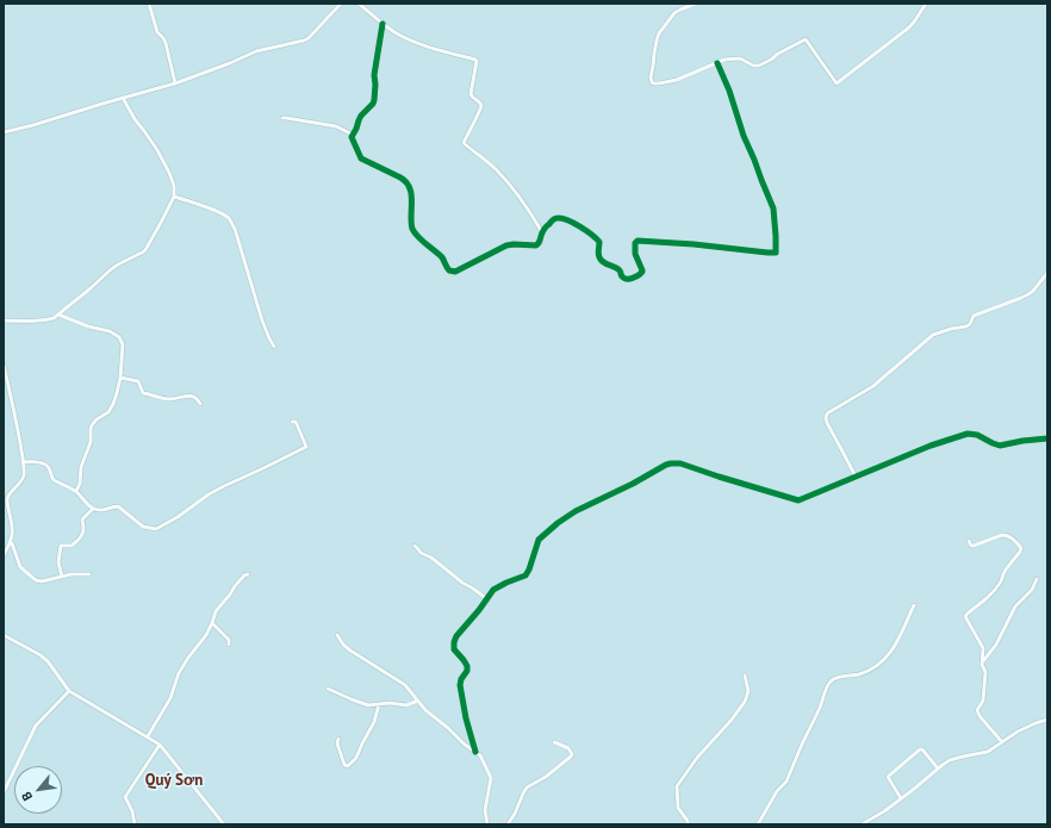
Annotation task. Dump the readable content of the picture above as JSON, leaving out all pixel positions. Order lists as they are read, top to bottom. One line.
{"districts":["Quý Sơn"],"north":"bottom left"}
